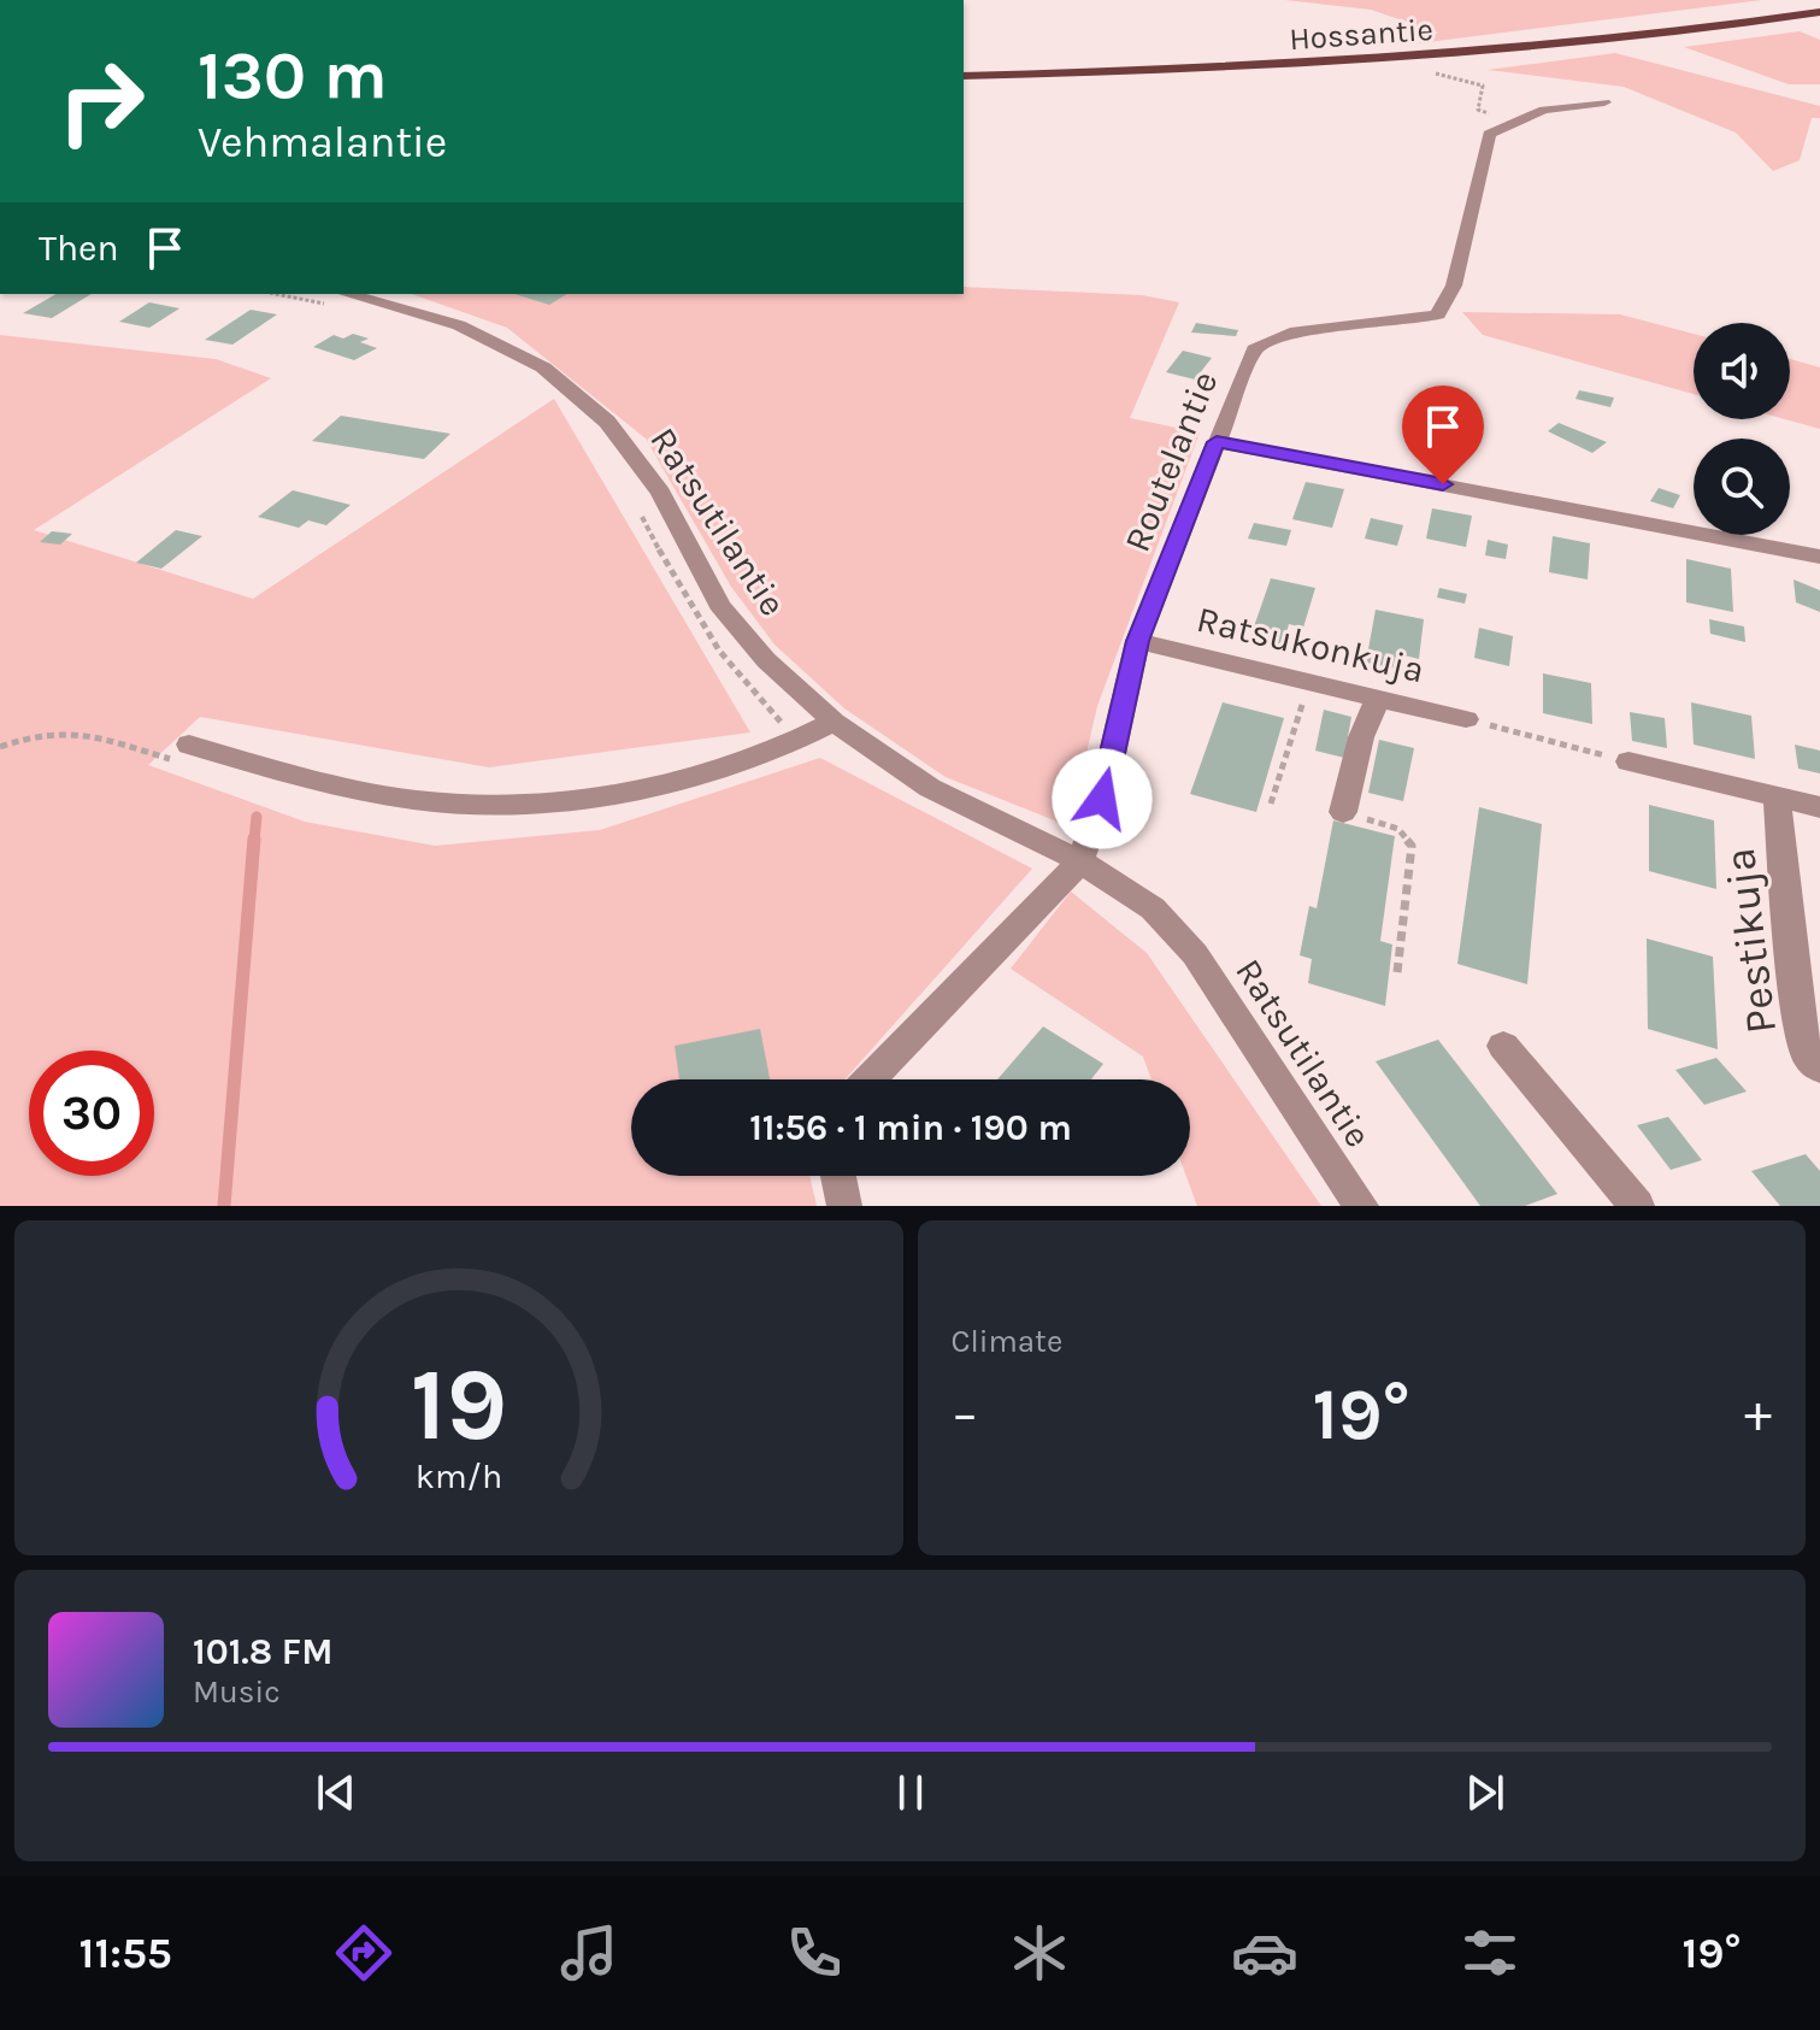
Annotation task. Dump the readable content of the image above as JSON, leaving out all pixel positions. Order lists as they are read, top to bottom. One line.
{"streets":{"main road":["Hossantie"],"street":["Routelantie","Ratsutilantie","Ratsukonkuja","Pestikuja"]},"crossings":[["Routelantie","Ratsutilantie"],["Routelantie","Ratsukonkuja"]],"page":{"turn":["130 m","Vehmalantie"],"then":"Then","limit":"30","trip":"11:56 · 1 min · 190 m","tile":"Climate","heat":["−","19°","+"],"song":["101.8 FM","Music"],"tabs":["11:55","19°"],"gauge":["19","km/h"]}}
